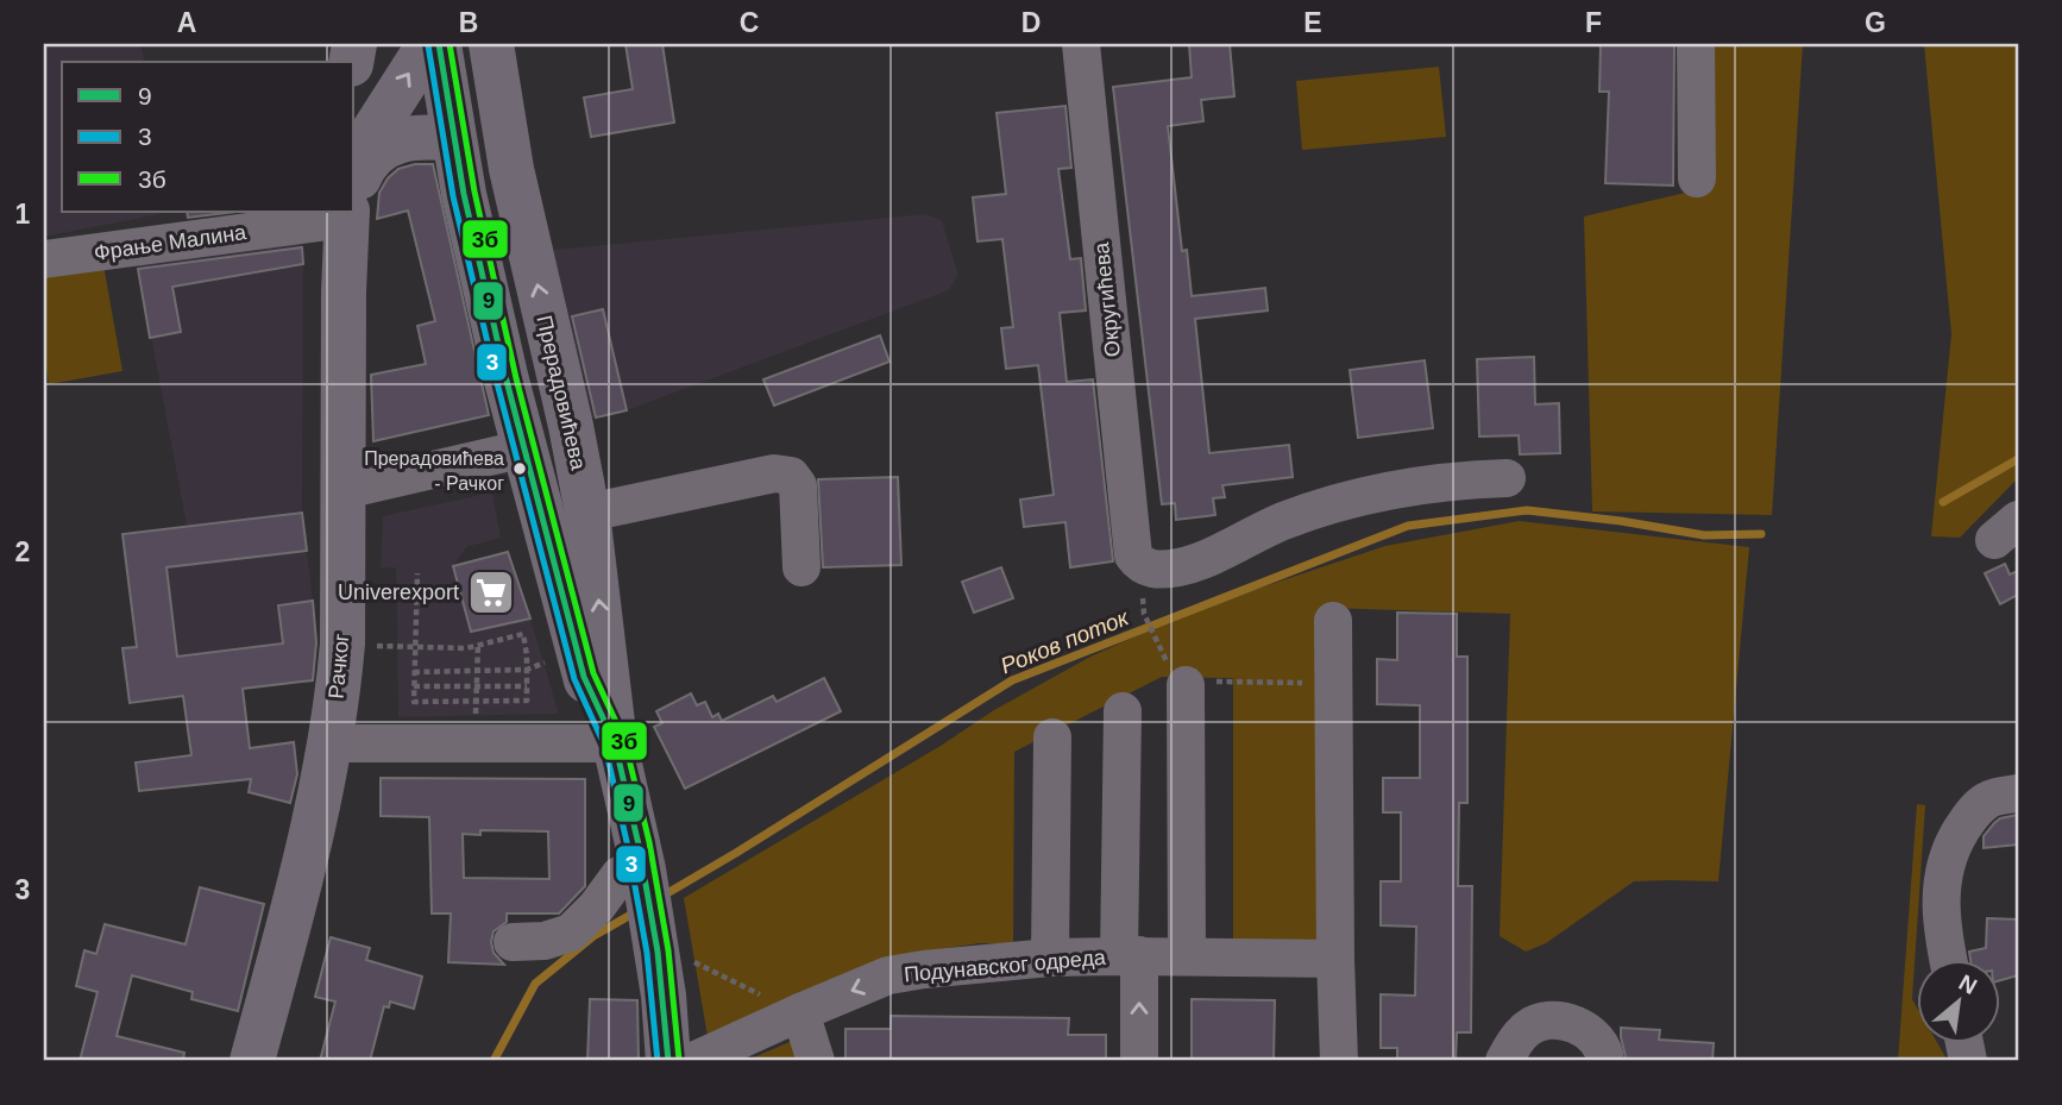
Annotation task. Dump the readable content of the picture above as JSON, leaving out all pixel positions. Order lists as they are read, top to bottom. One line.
{"streets":{"main road":["Прерадовићева","Рачког"],"street":["Фрање Малина","Округићева","Подунавског одреда"]},"one_way":["Подунавског одреда"],"water":["Роков поток"],"places":{"other":["Прерадовићева - Рачког"],"supermarket":["Univerexport"]},"lines":["transit line 9","transit line 3б","transit line 3"],"legend":["9","3","3б"],"north":"top right","grid":{"columns":["A","B","C","D","E","F","G"],"rows":["1","2","3"]}}
